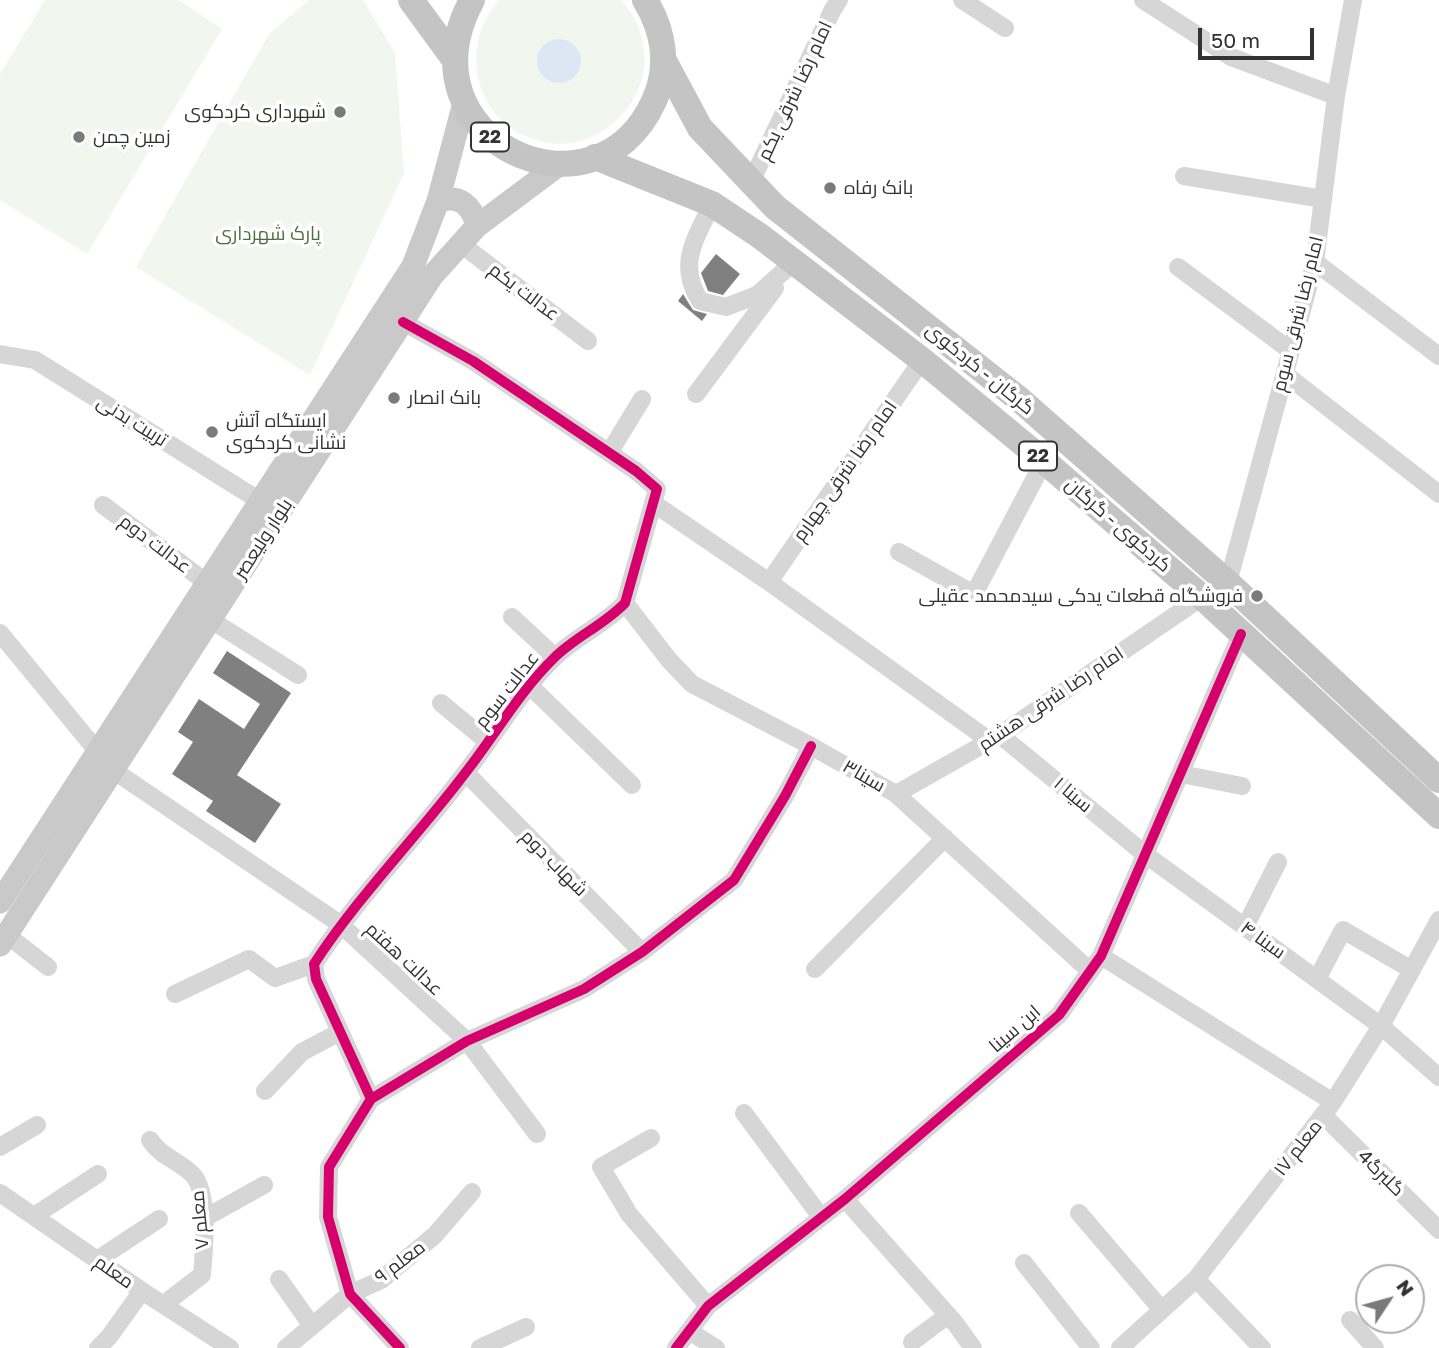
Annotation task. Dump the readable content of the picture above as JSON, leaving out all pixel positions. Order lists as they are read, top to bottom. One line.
{"streets":{"highway":["22","گرگان - کردکوی","کردکوی - گرگان"],"main road":["بلوار ولیعصر"],"street":["امام رضا شرقی یکم","عدالت یکم","امام رضا شرقی سوم","تربیت بدنی","امام رضا شرقی چهارم","عدالت دوم","عدالت سوم","امام رضا شرقی هشتم","سینا۳","سینا ۱","شهاب دوم","سینا ۴","عدالت هفتم","ابن سینا","معلم ۱۷","گلبرگ4","معلم ۷","معلم ۹","معلم"]},"crossings":[["امام رضا شرقی یکم","گرگان - کردکوی"],["22","گرگان - کردکوی"],["22","کردکوی - گرگان"],["22","بلوار ولیعصر"],["عدالت یکم","بلوار ولیعصر"],["امام رضا شرقی سوم","گرگان - کردکوی"],["تربیت بدنی","بلوار ولیعصر"],["امام رضا شرقی چهارم","کردکوی - گرگان"],["امام رضا شرقی چهارم","سینا ۱"],["کردکوی - گرگان","امام رضا شرقی هشتم"],["کردکوی - گرگان","ابن سینا"],["بلوار ولیعصر","عدالت دوم"],["بلوار ولیعصر","عدالت هفتم"],["عدالت سوم","سینا۳"],["عدالت سوم","شهاب دوم"],["عدالت سوم","عدالت هفتم"],["امام رضا شرقی هشتم","سینا۳"],["امام رضا شرقی هشتم","سینا ۱"],["سینا۳","ابن سینا"],["سینا ۱","سینا ۴"],["سینا ۱","ابن سینا"],["سینا ۴","ابن سینا"],["سینا ۴","معلم ۱۷"],["ابن سینا","گلبرگ4"],["معلم ۱۷","گلبرگ4"],["معلم ۷","معلم"]],"parks":["پارک شهرداری"],"places":["شهرداری کردکوی","زمین چمن","بانک رفاه","بانک انصار","ایستگاه آتش نشانی کردکوی","فروشگاه قطعات یدکی سیدمحمد عقیلی"],"scale_bar":"50 m","north":"top right"}
